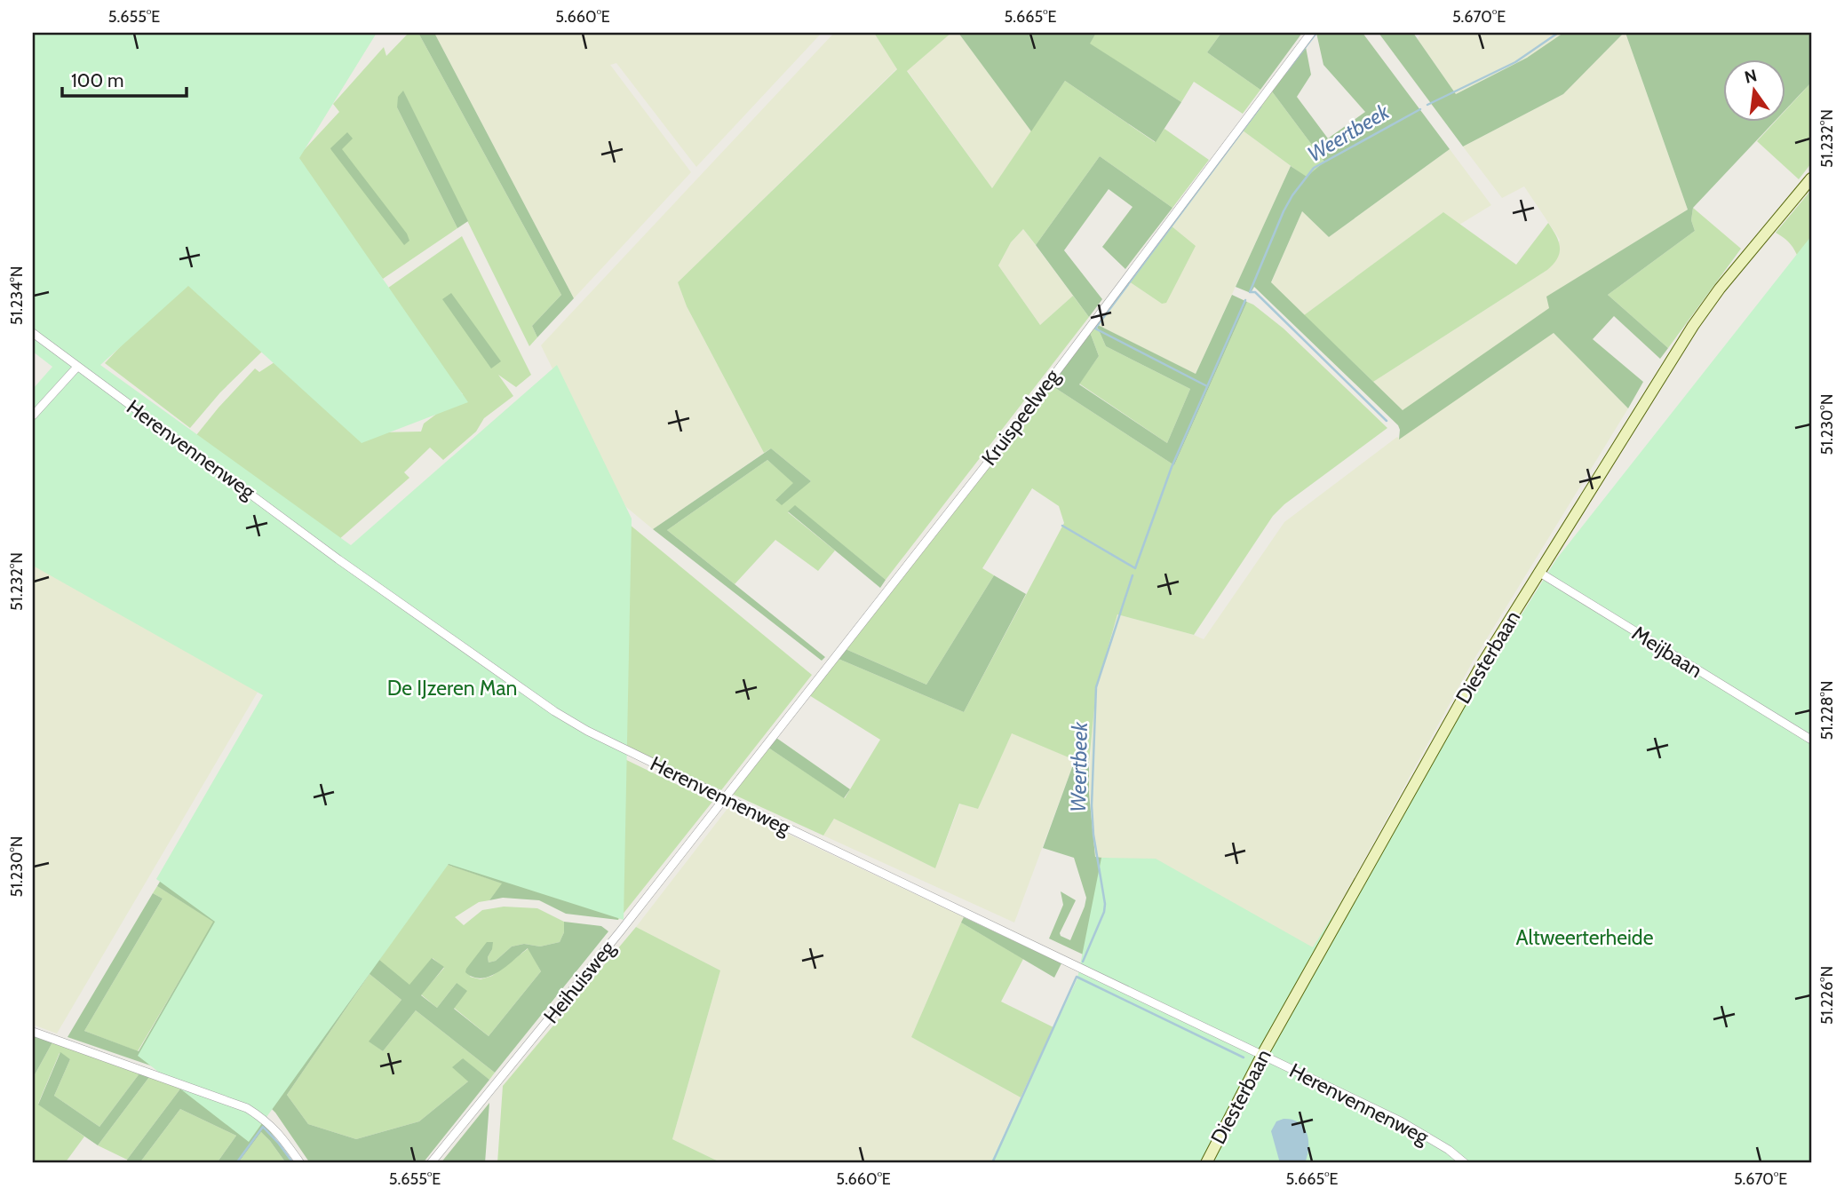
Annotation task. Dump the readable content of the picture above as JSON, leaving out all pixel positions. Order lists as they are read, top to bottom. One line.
{"streets":{"street":["Kruispeelweg","Herenvennenweg","Meijbaan","Diesterbaan","Heihuisweg"]},"crossings":[["Kruispeelweg","Herenvennenweg"],["Kruispeelweg","Heihuisweg"],["Herenvennenweg","Diesterbaan"],["Herenvennenweg","Heihuisweg"],["Meijbaan","Diesterbaan"]],"water":["Weertbeek"],"parks":["De IJzeren Man","Altweerterheide"],"scale_bar":"100 m","north":"top","coordinates":["5.655°E","5.660°E","5.665°E","5.670°E","51.232°N","51.234°N","51.230°N","51.228°N","51.226°N"]}
